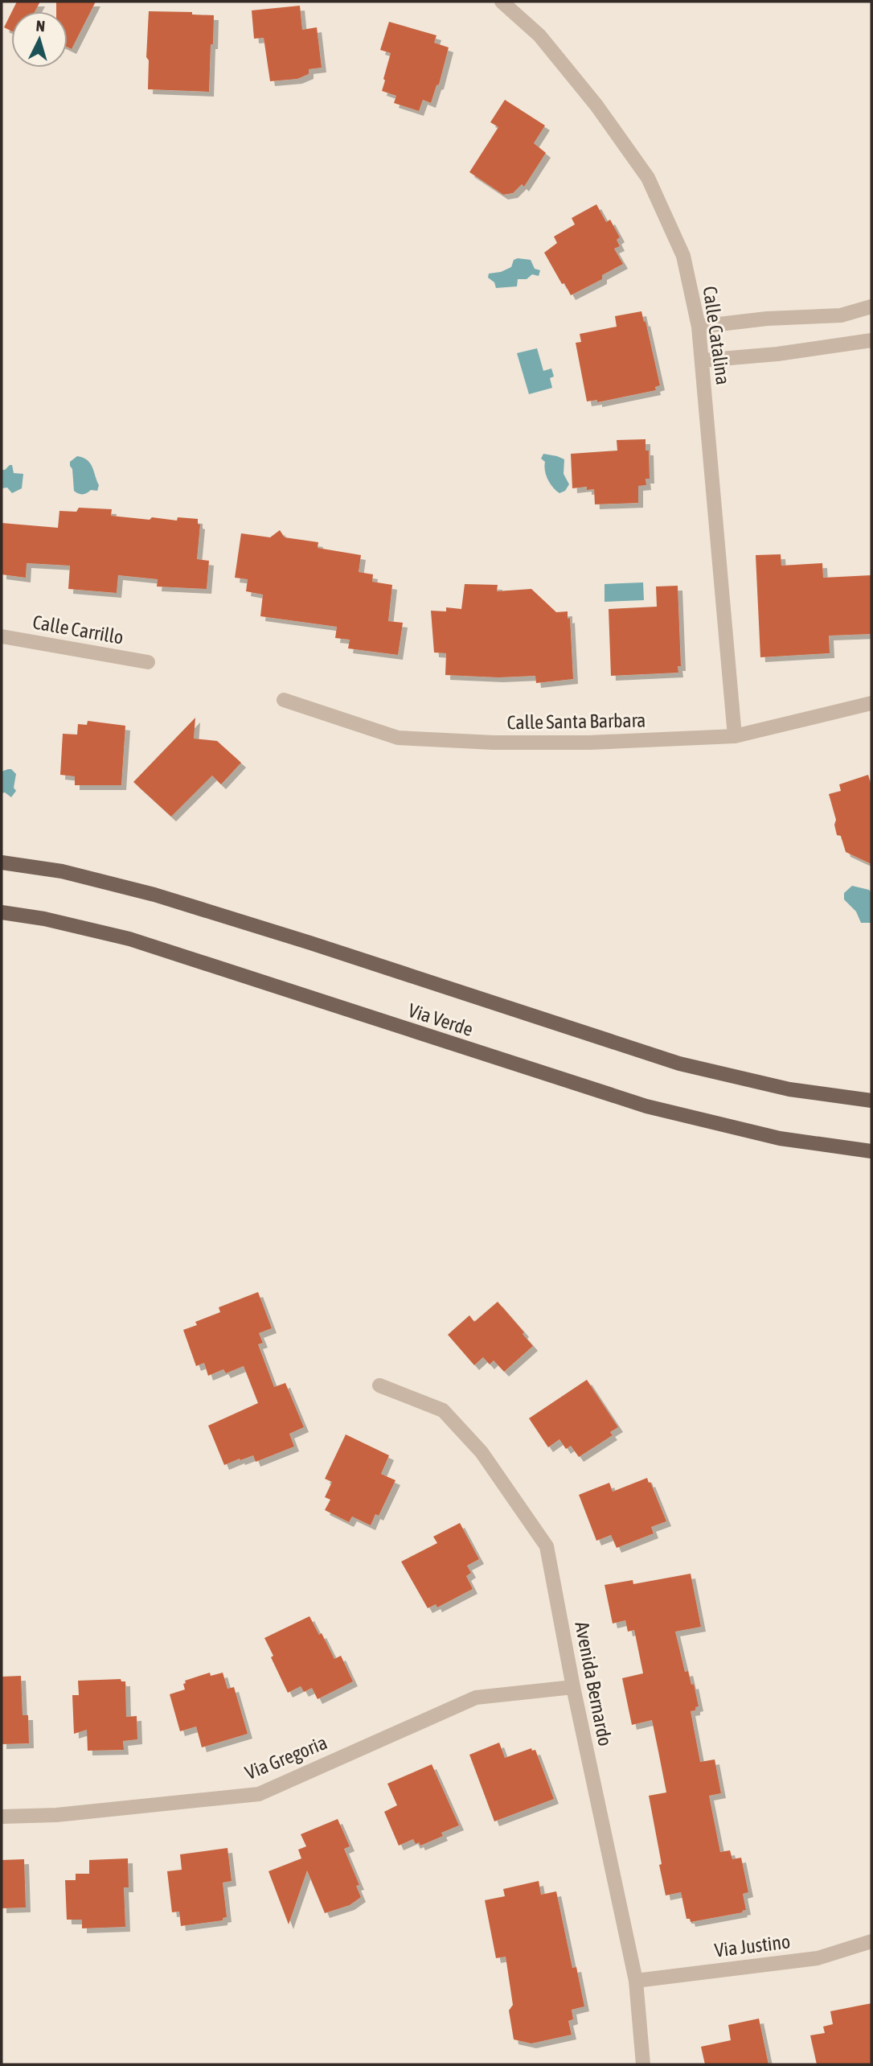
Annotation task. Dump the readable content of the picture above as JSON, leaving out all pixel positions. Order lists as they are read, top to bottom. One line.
{"streets":{"main road":["Via Verde"],"street":["Calle Catalina","Calle Carrillo","Calle Santa Barbara","Avenida Bernardo","Via Gregoria","Via Justino"]},"crossings":[["Calle Catalina","Calle Santa Barbara"],["Avenida Bernardo","Via Gregoria"],["Avenida Bernardo","Via Justino"]],"north":"top"}
